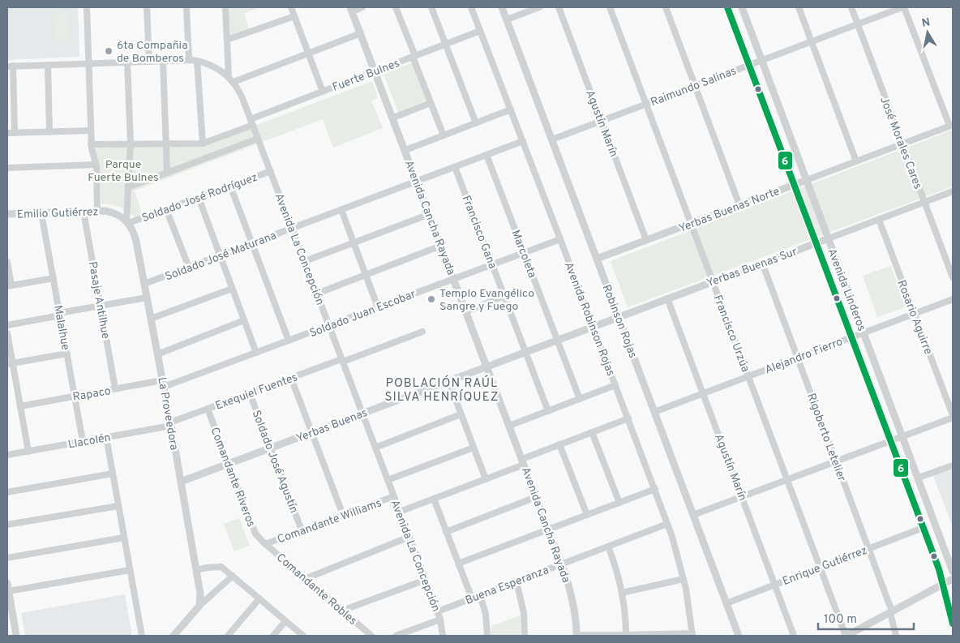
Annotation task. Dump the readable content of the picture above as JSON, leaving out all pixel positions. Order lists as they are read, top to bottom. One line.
{"streets":{"street":["Fuerte Bulnes","Raimundo Salinas","Agustín Marín","José Morales Cares","Soldado José Rodríguez","Yerbas Buenas Norte","Emilio Gutiérrez","Avenida Cancha Rayada","Francisco Gana","Avenida La Concepción","Marcoleta","Soldado José Maturana","Yerbas Buenas Sur","Avenida Linderos","Pasaje Antilhue","Soldado Juan Escobar","Rosario Aguirre","Avenida Robinson Rojas","Robinson Rojas","Malalhue","Francisco Urzúa","Alejandro Fierro","Exequiel Fuentes","Rapaco","La Proveedora","Yerbas Buenas","Rigoberto Letelier","Llacolén","Soldado José Agustín","Comandante Riveros","Comandante Williams","Enrique Gutiérrez","Buena Esperanza","Comandante Robles"]},"crossings":[["Fuerte Bulnes","Avenida Cancha Rayada"],["Fuerte Bulnes","Avenida La Concepción"],["Fuerte Bulnes","Avenida Robinson Rojas"],["Raimundo Salinas","Agustín Marín"],["Raimundo Salinas","José Morales Cares"],["Raimundo Salinas","Avenida Linderos"],["Raimundo Salinas","Robinson Rojas"],["Raimundo Salinas","Francisco Urzúa"],["Agustín Marín","Yerbas Buenas Norte"],["Agustín Marín","Yerbas Buenas Sur"],["Agustín Marín","Alejandro Fierro"],["Agustín Marín","Enrique Gutiérrez"],["José Morales Cares","Yerbas Buenas Norte"],["José Morales Cares","Yerbas Buenas Sur"],["Soldado José Rodríguez","Emilio Gutiérrez"],["Soldado José Rodríguez","Avenida La Concepción"],["Soldado José Rodríguez","La Proveedora"],["Yerbas Buenas Norte","Avenida Linderos"],["Yerbas Buenas Norte","Robinson Rojas"],["Yerbas Buenas Norte","Francisco Urzúa"],["Emilio Gutiérrez","Pasaje Antilhue"],["Emilio Gutiérrez","Malalhue"],["Emilio Gutiérrez","La Proveedora"],["Avenida Cancha Rayada","Soldado José Maturana"],["Avenida Cancha Rayada","Soldado Juan Escobar"],["Avenida Cancha Rayada","Yerbas Buenas"],["Avenida Cancha Rayada","Buena Esperanza"],["Francisco Gana","Soldado José Maturana"],["Francisco Gana","Soldado Juan Escobar"],["Francisco Gana","Yerbas Buenas"],["Avenida La Concepción","Soldado José Maturana"],["Avenida La Concepción","Soldado Juan Escobar"],["Avenida La Concepción","Exequiel Fuentes"],["Avenida La Concepción","Yerbas Buenas"],["Avenida La Concepción","Comandante Williams"],["Avenida La Concepción","Buena Esperanza"],["Marcoleta","Soldado José Maturana"],["Marcoleta","Soldado Juan Escobar"],["Marcoleta","Yerbas Buenas"],["Soldado José Maturana","Avenida Robinson Rojas"],["Soldado José Maturana","La Proveedora"],["Yerbas Buenas Sur","Avenida Linderos"],["Yerbas Buenas Sur","Rosario Aguirre"],["Yerbas Buenas Sur","Robinson Rojas"],["Yerbas Buenas Sur","Francisco Urzúa"],["Yerbas Buenas Sur","Yerbas Buenas"],["Yerbas Buenas Sur","Rigoberto Letelier"],["Avenida Linderos","Alejandro Fierro"],["Avenida Linderos","Enrique Gutiérrez"],["Pasaje Antilhue","Rapaco"],["Soldado Juan Escobar","Avenida Robinson Rojas"],["Soldado Juan Escobar","Rapaco"],["Soldado Juan Escobar","La Proveedora"],["Rosario Aguirre","Alejandro Fierro"],["Avenida Robinson Rojas","Yerbas Buenas"],["Avenida Robinson Rojas","Buena Esperanza"],["Robinson Rojas","Alejandro Fierro"],["Robinson Rojas","Yerbas Buenas"],["Robinson Rojas","Enrique Gutiérrez"],["Malalhue","Rapaco"],["Malalhue","Llacolén"],["Francisco Urzúa","Alejandro Fierro"],["Francisco Urzúa","Enrique Gutiérrez"],["Alejandro Fierro","Rigoberto Letelier"],["Exequiel Fuentes","La Proveedora"],["Exequiel Fuentes","Llacolén"],["Exequiel Fuentes","Soldado José Agustín"],["Exequiel Fuentes","Comandante Riveros"],["Rapaco","La Proveedora"],["La Proveedora","Yerbas Buenas"],["La Proveedora","Llacolén"],["Yerbas Buenas","Soldado José Agustín"],["Yerbas Buenas","Comandante Riveros"],["Rigoberto Letelier","Enrique Gutiérrez"],["Soldado José Agustín","Comandante Williams"],["Comandante Riveros","Comandante Williams"],["Comandante Riveros","Comandante Robles"],["Comandante Williams","Comandante Robles"]],"districts":["POBLACIÓN RAÚL SILVA HENRÍQUEZ"],"parks":["Parque Fuerte Bulnes"],"places":["6ta Compañia de Bomberos","Templo Evangélico Sangre y Fuego"],"lines":["transit line 6"],"scale_bar":"100 m","north":"top"}
